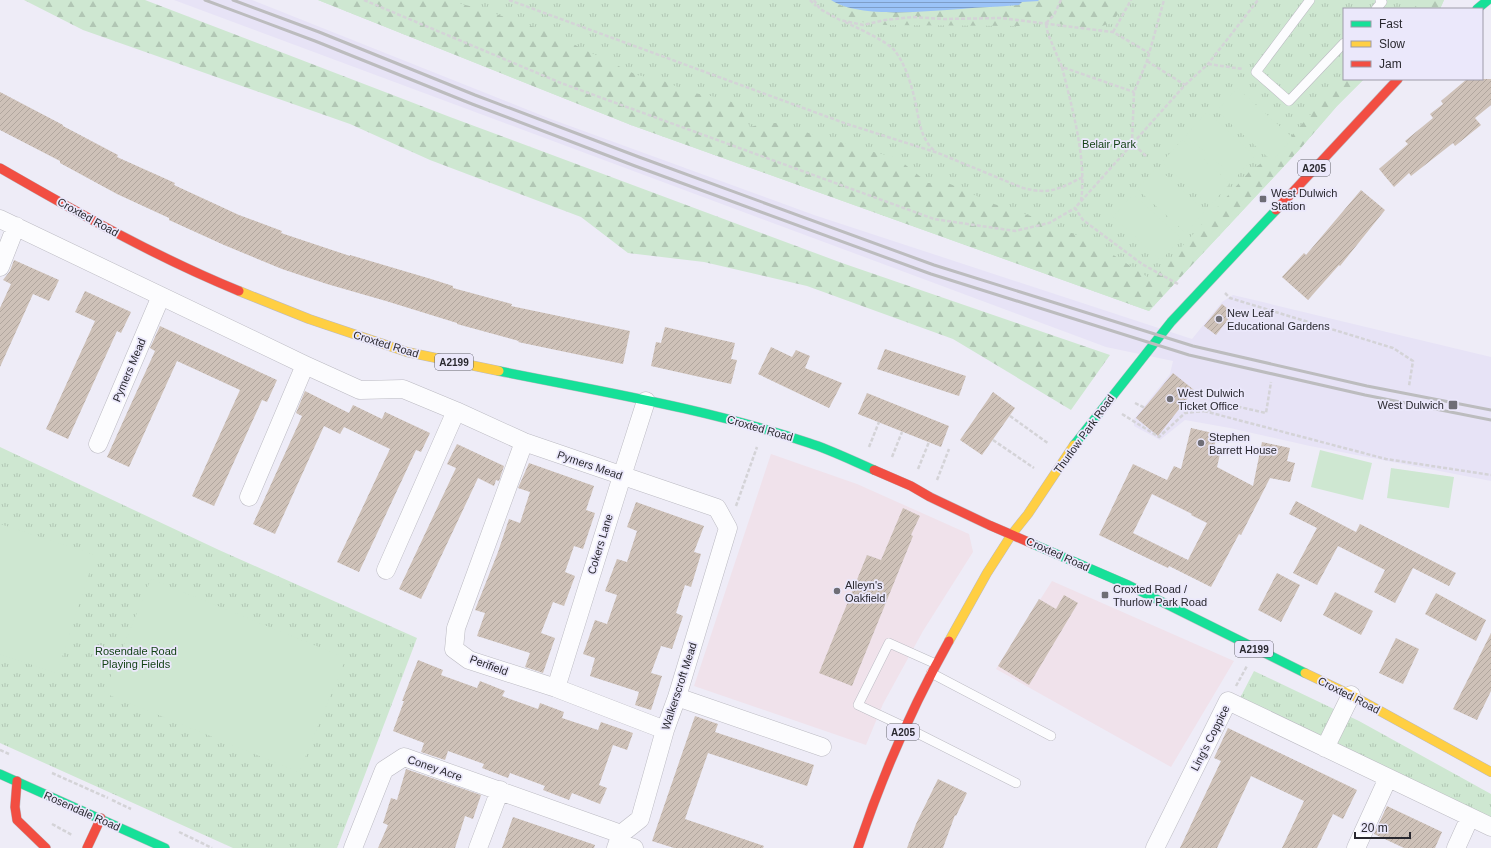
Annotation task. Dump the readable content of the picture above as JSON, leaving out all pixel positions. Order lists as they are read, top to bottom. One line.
{"streets":{"main road":["A205","Croxted Road","A2199","Thurlow Park Road","Rosendale Road"],"street":["Pymers Mead","Cokers Lane","Perifield","Walkerscroft Mead","Ling's Coppice","Coney Acre"]},"crossings":[["Croxted Road","Thurlow Park Road"],["Croxted Road","Cokers Lane"],["Pymers Mead","Cokers Lane"],["Pymers Mead","Perifield"],["Pymers Mead","Walkerscroft Mead"],["Cokers Lane","Perifield"],["Perifield","Walkerscroft Mead"],["Walkerscroft Mead","Coney Acre"]],"parks":["Belair Park","Rosendale Road Playing Fields"],"places":{"transit":["West Dulwich Station","West Dulwich","Croxted Road / Thurlow Park Road"],"other":["New Leaf Educational Gardens","West Dulwich Ticket Office","Stephen Barrett House","Alleyn's Oakfield"]},"legend":["Fast","Slow","Jam"],"scale_bar":"20 m"}
